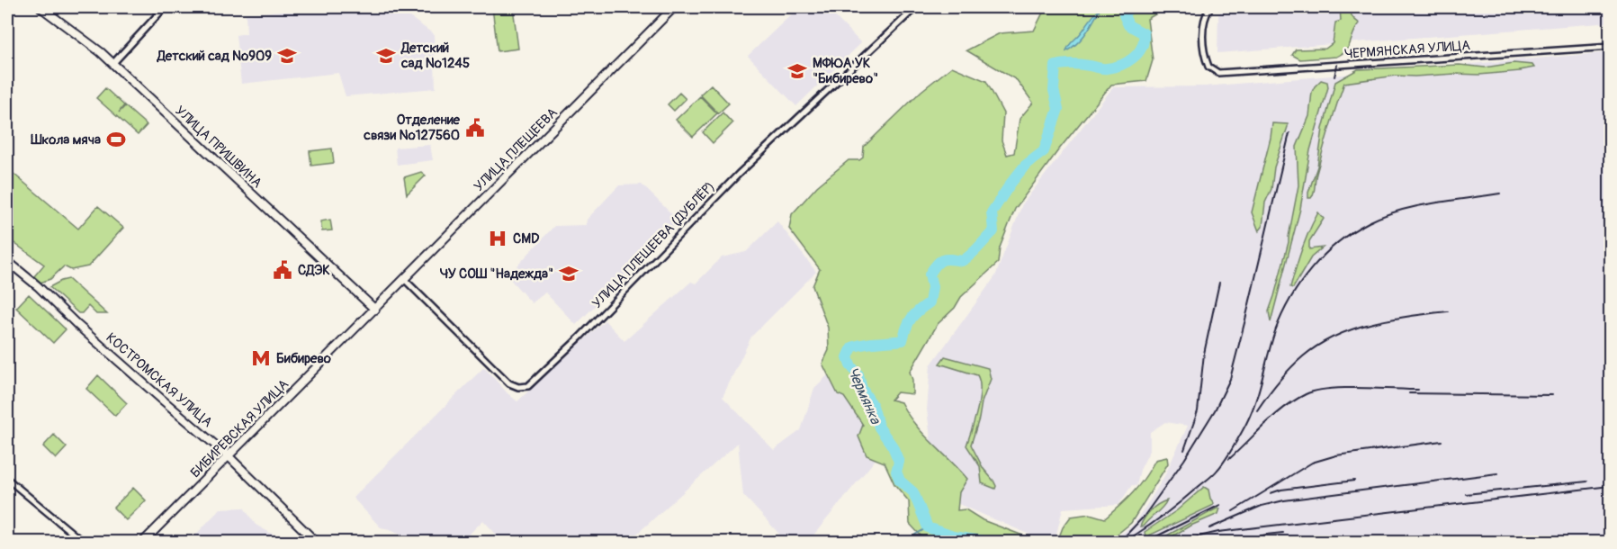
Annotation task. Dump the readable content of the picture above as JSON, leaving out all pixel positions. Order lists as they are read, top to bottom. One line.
{"streets":{"main road":["УЛИЦА ПРИШВИНА","УЛИЦА ПЛЕЩЕЕВА","КОСТРОМСКАЯ УЛИЦА","БИБИРЕВСКАЯ УЛИЦА"],"street":["ЧЕРМЯНСКАЯ УЛИЦА","УЛИЦА ПЛЕЩЕЕВА (ДУБЛЁР)"]},"crossings":[["УЛИЦА ПРИШВИНА","УЛИЦА ПЛЕЩЕЕВА"],["УЛИЦА ПРИШВИНА","БИБИРЕВСКАЯ УЛИЦА"],["УЛИЦА ПЛЕЩЕЕВА","УЛИЦА ПЛЕЩЕЕВА (ДУБЛЁР)"],["УЛИЦА ПЛЕЩЕЕВА","БИБИРЕВСКАЯ УЛИЦА"],["КОСТРОМСКАЯ УЛИЦА","БИБИРЕВСКАЯ УЛИЦА"]],"water":["Чермянка"],"places":{"school or university":["Детский сад №909","Детский сад №1245","МФЮА УК \"Бибирево\"","ЧУ СОШ \"Надежда\""],"public building":["Отделение связи №127560","СДЭК"],"sports":["Школа мяча"],"hospital":["CMD"],"metro station":["Бибирево"]}}
